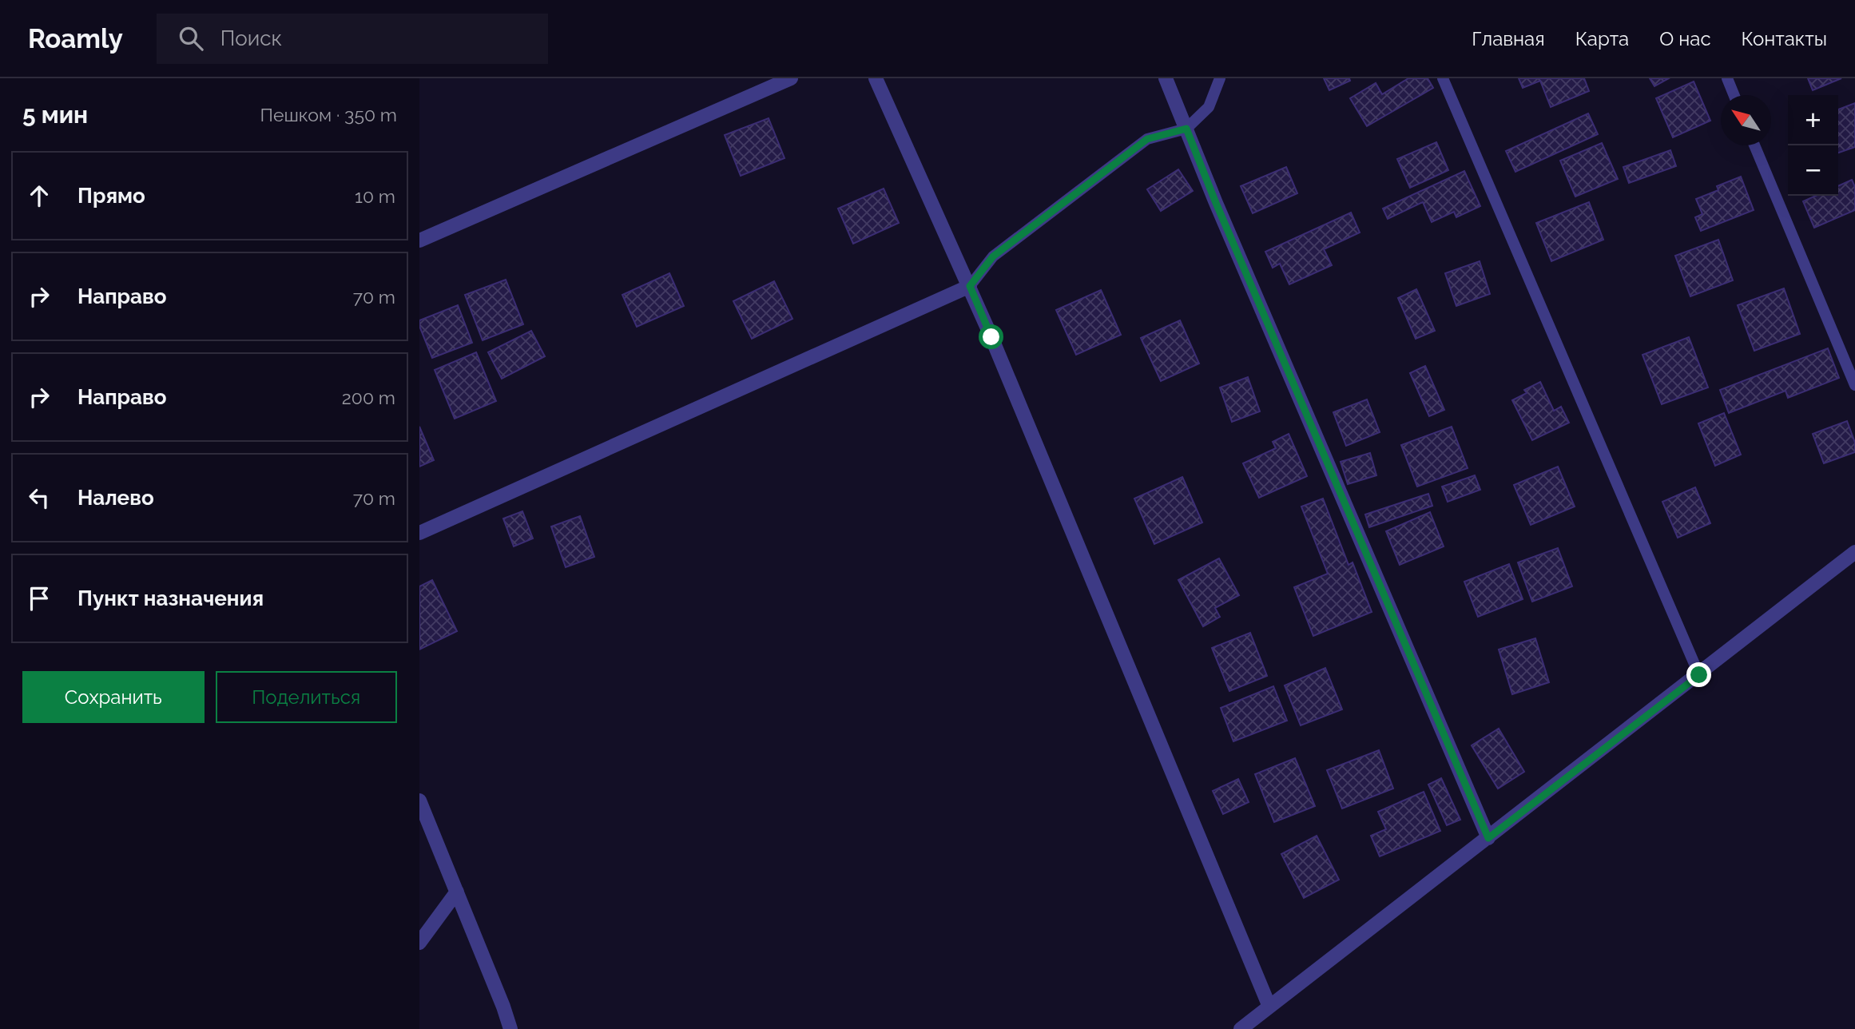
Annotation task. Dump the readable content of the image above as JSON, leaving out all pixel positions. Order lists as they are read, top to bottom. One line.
{"north":"top left","page":{"header":"Roamly","search":"Поиск","nav":["Главная","Карта","О нас","Контакты"],"heading":["5 мин","Пешком · 350 m"],"map_buttons":["+","−"],"list":[["Прямо","10 m"],["Направо","70 m"],["Направо","200 m"],["Налево","70 m"],"Пункт назначения"],"buttons":["Сохранить","Поделиться"]}}
